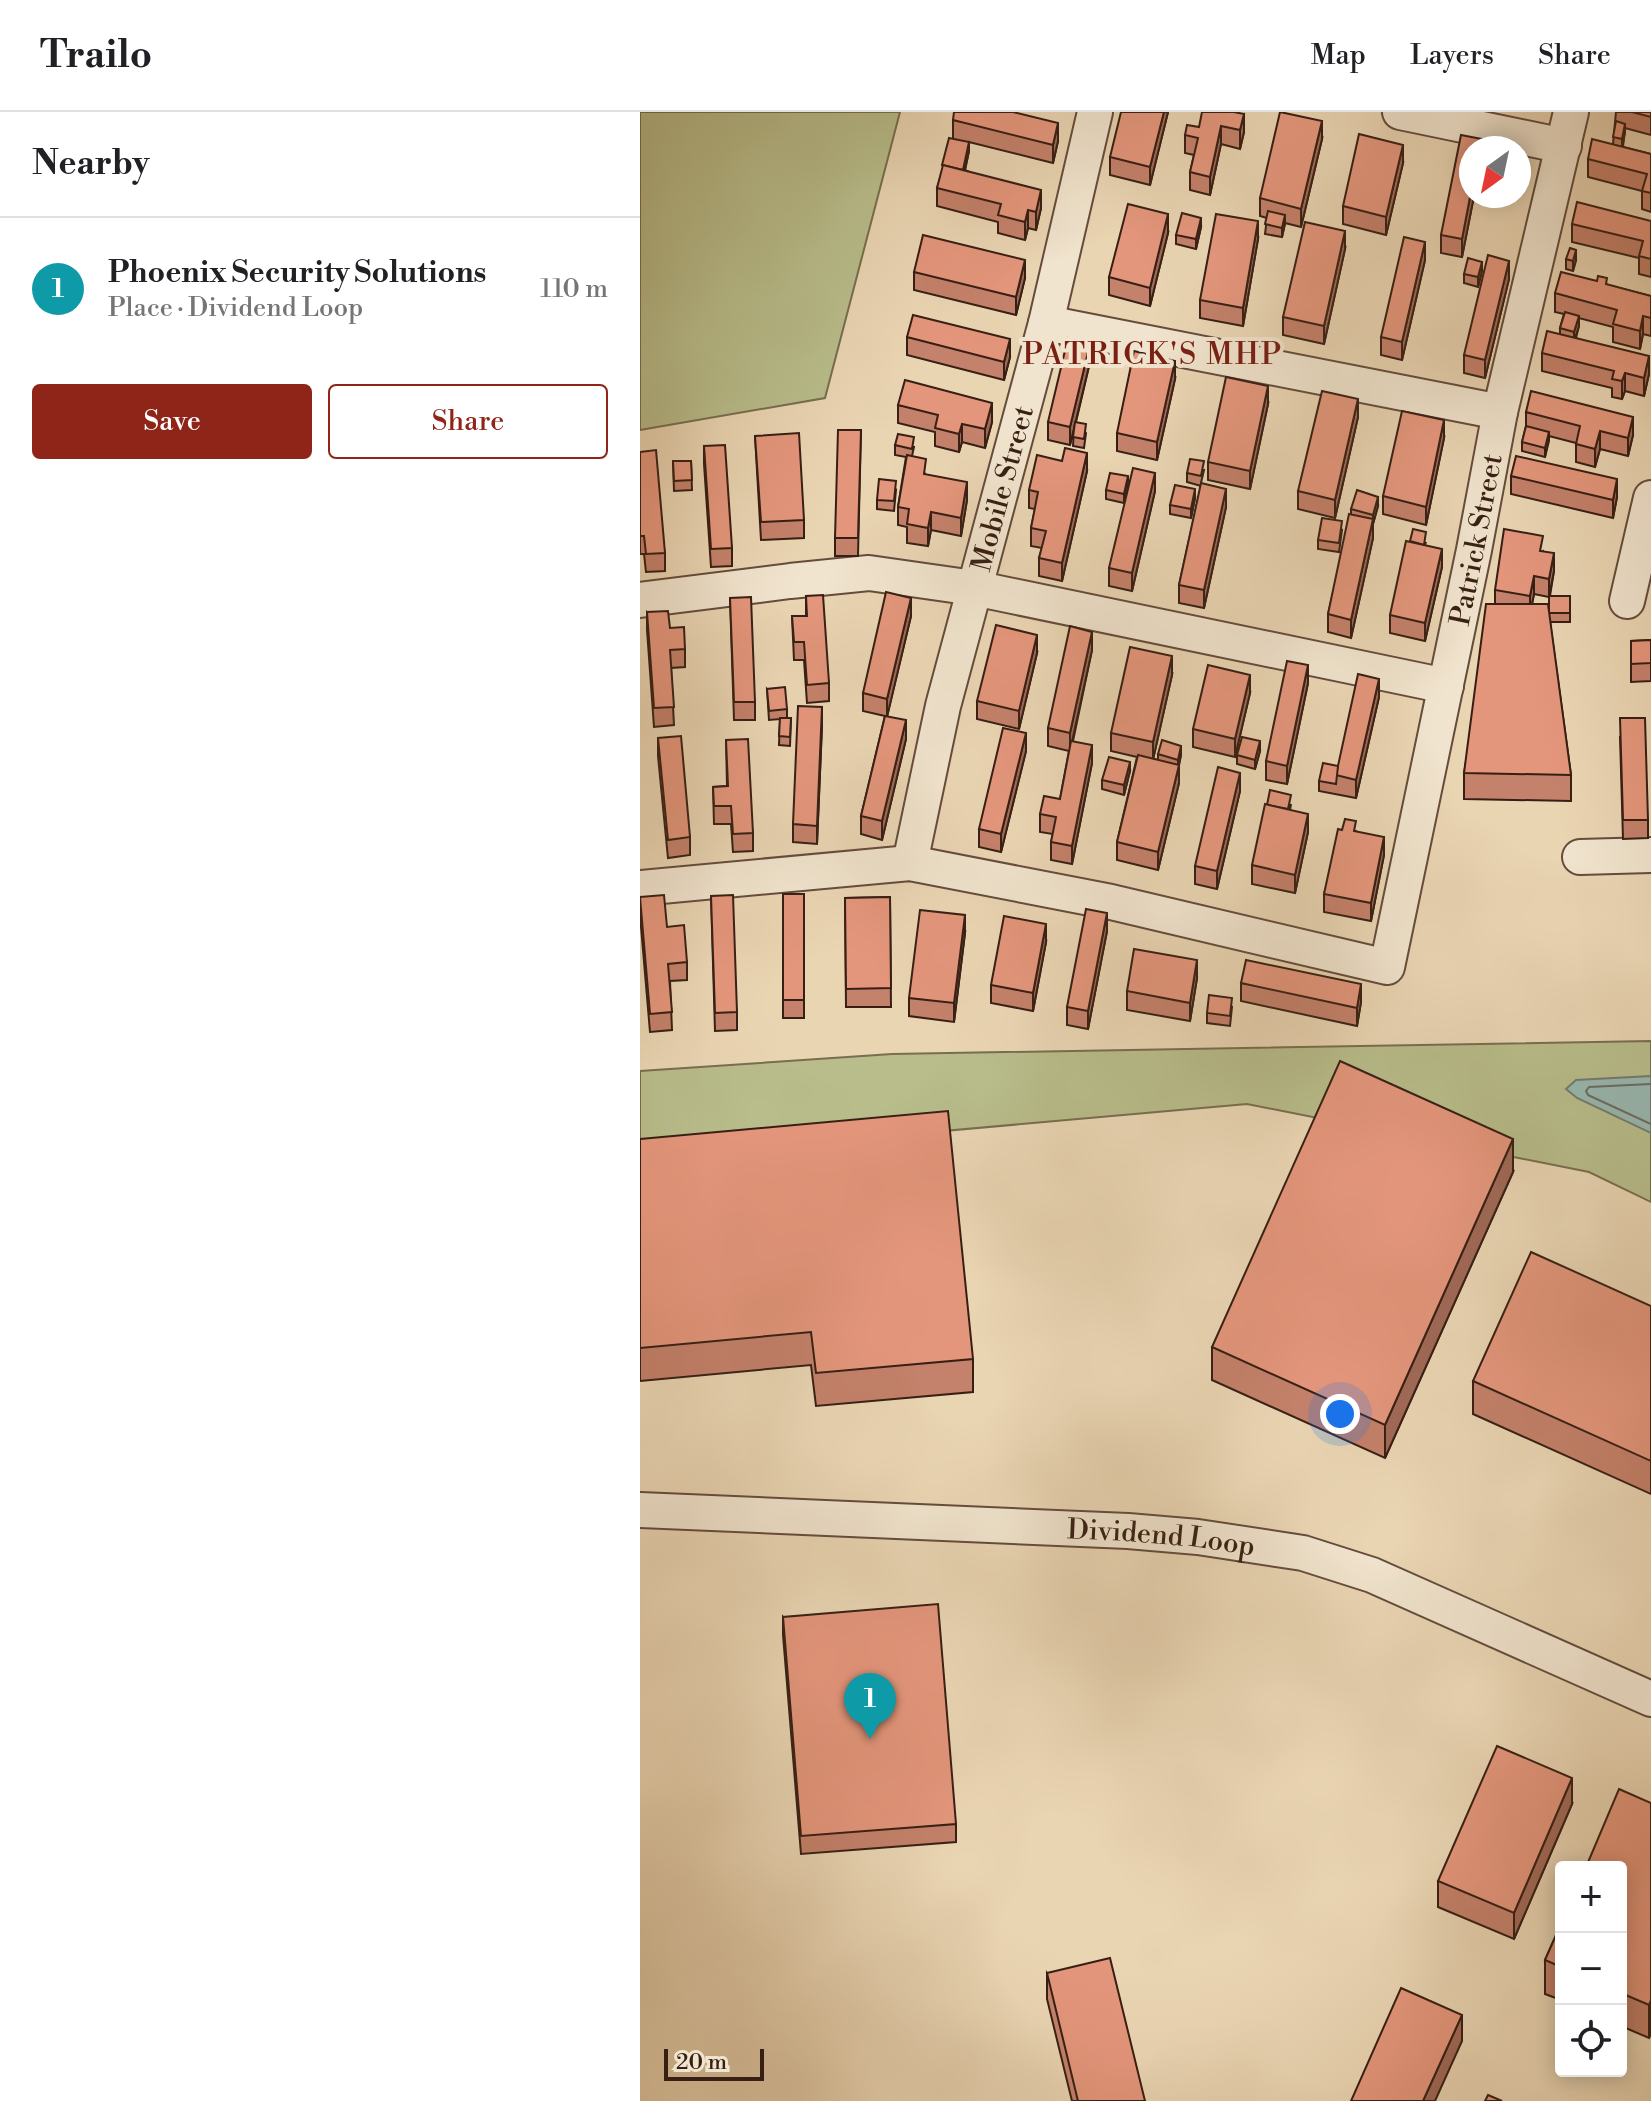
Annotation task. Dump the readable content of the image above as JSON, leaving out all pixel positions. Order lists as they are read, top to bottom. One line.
{"streets":{"street":["Mobile Street","Patrick Street","Dividend Loop"]},"crossings":[["Mobile Street","Patrick Street"]],"districts":["PATRICK'S MHP"],"scale_bar":"20 m","north":"bottom left","page":{"header":"Trailo","nav":["Map","Layers","Share"],"heading":"Nearby","list":[{"mark":"1","name":"Phoenix Security Solutions","note":"Place · Dividend Loop","value":"110 m"}],"buttons":["Save","Share"],"pins":"1","map_buttons":["+","−"],"scale":"20 m"}}
